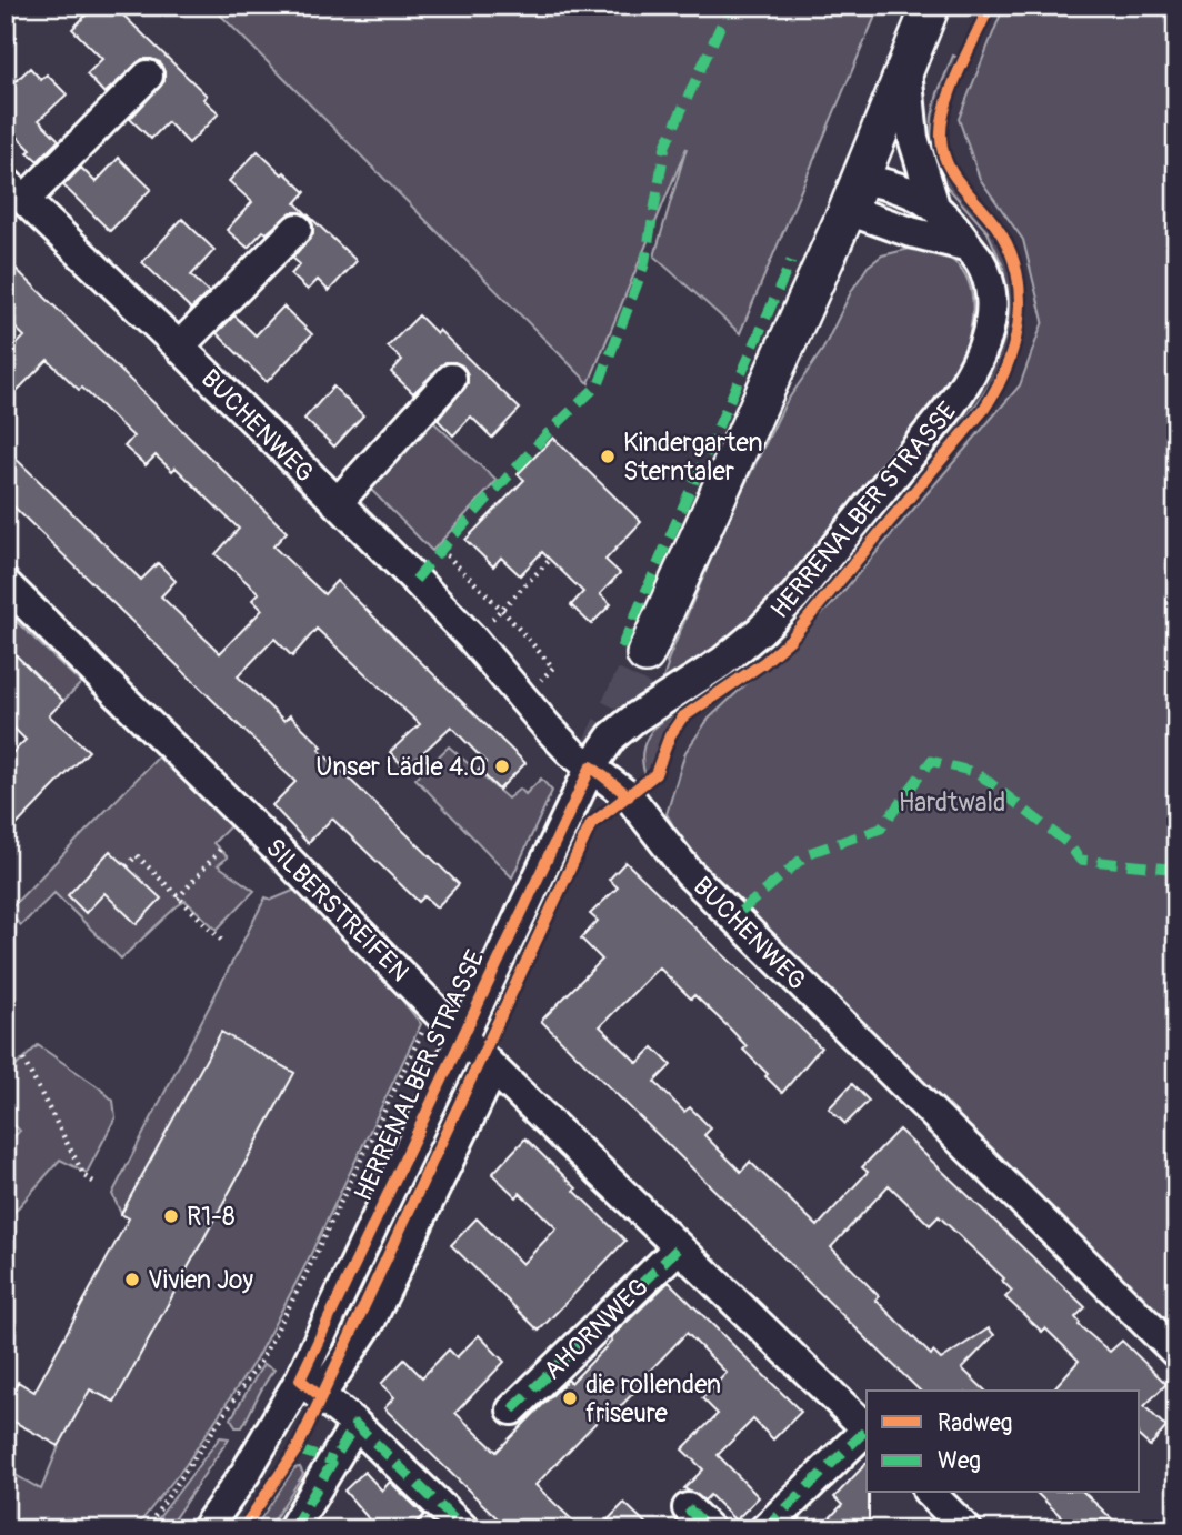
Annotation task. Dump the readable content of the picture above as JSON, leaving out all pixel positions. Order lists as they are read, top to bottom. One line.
{"streets":{"street":["BUCHENWEG","HERRENALBER STRASSE","SILBERSTREIFEN","AHORNWEG"]},"crossings":[["BUCHENWEG","HERRENALBER STRASSE"],["HERRENALBER STRASSE","SILBERSTREIFEN"],["SILBERSTREIFEN","AHORNWEG"]],"parks":["Hardtwald"],"places":["Kindergarten Sterntaler","Unser Lädle 4.0","R1-8","Vivien Joy","die rollenden friseure"],"legend":["Radweg","Weg"]}
